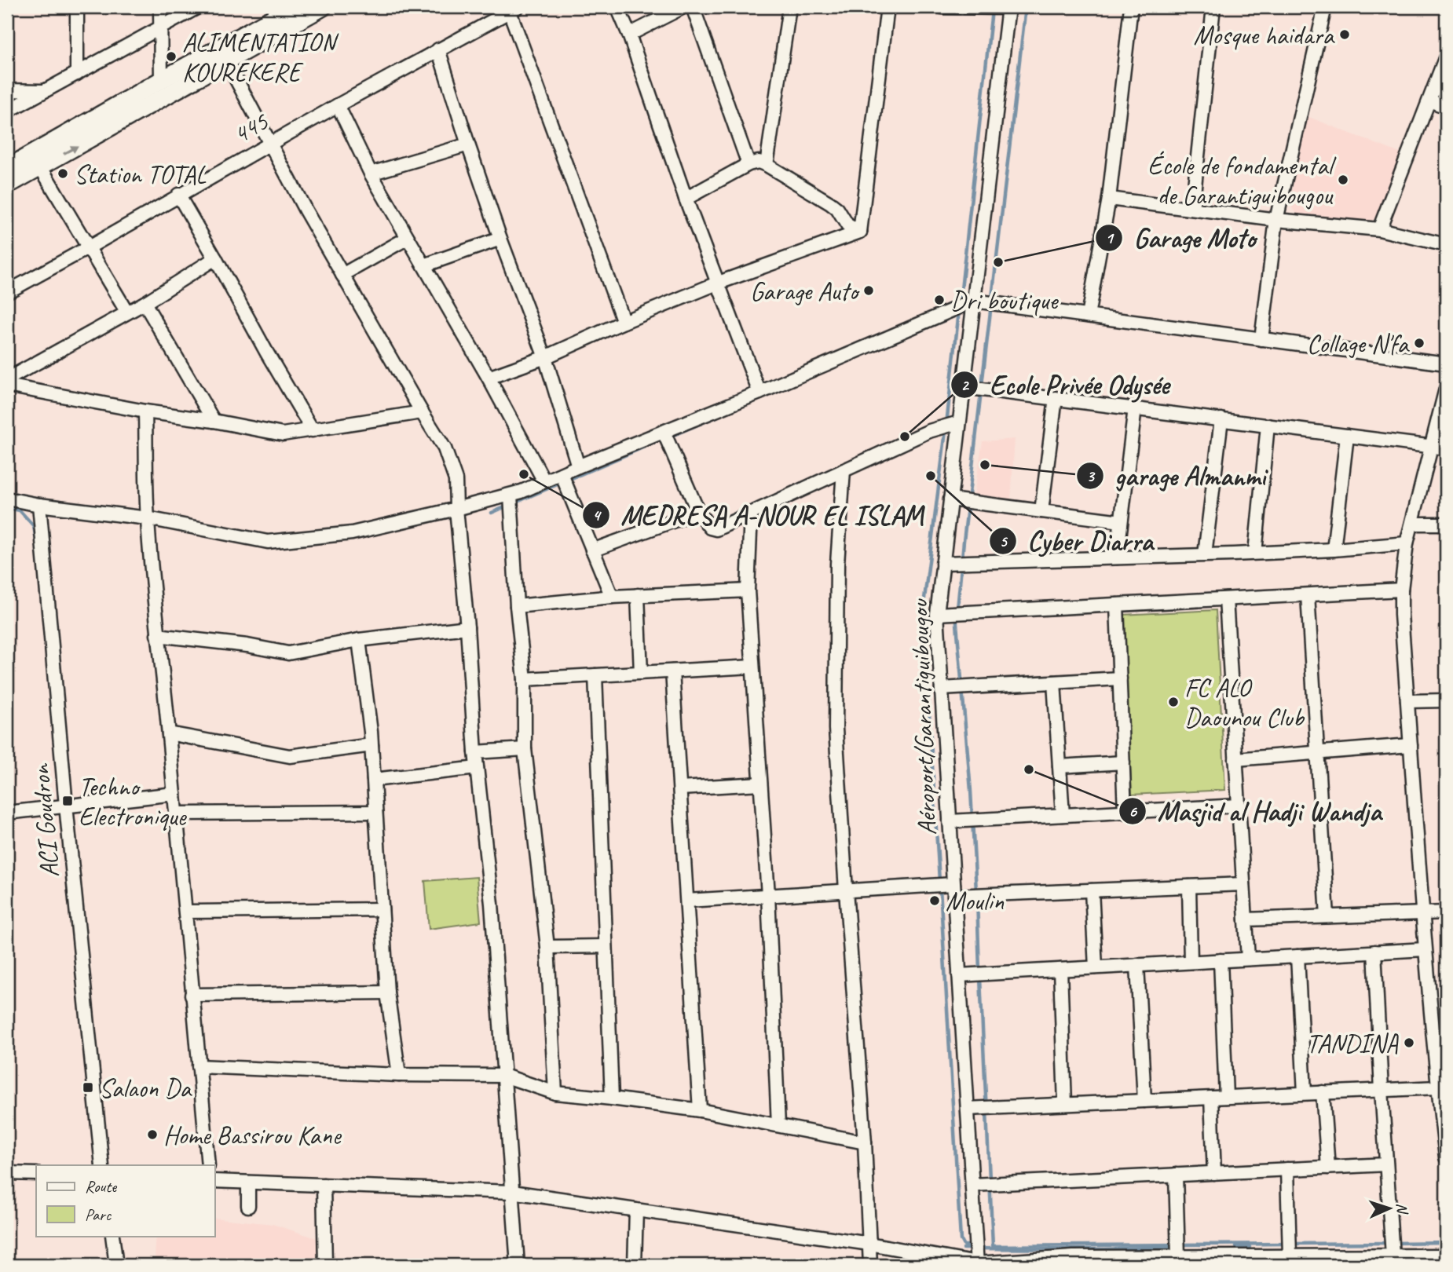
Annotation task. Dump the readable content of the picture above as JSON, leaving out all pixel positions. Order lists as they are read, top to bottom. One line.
{"streets":{"street":["445","Aéroport/Garantiguibougou","ACI Goudron"]},"places":{"other":["Mosque haidara","ALIMENTATION KOUREKERE","Station TOTAL","École de fondamental de Garantiguibougou","Garage Moto","Garage Auto","Dri boutique","Collage N'fa","Ecole Privée Odysée","garage Almanmi","MEDRESA A-NOUR EL ISLAM","Cyber Diarra","FC ALO Daounou Club","Masjid al Hadji Wandja","Moulin","TANDINA","Home Bassirou Kane"],"transit":["Techno Electronique","Salaon Da"]},"legend":["Route","Parc"],"north":"right"}
